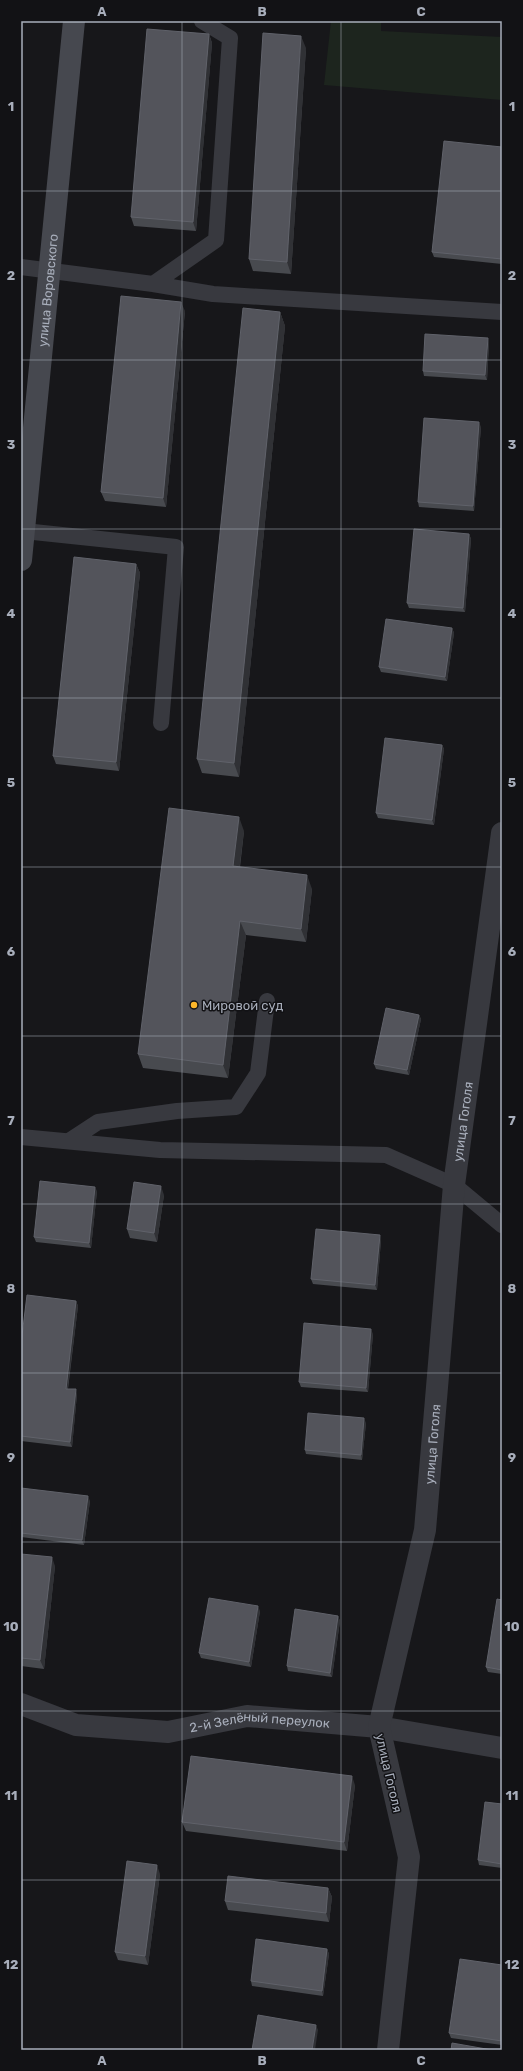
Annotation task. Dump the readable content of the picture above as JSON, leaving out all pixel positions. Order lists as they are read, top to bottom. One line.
{"streets":{"street":["улица Воровского","улица Гоголя","2-й Зелёный переулок"]},"crossings":[["улица Гоголя","2-й Зелёный переулок"]],"places":["Мировой суд"],"grid":{"columns":["A","B","C"],"rows":["1","2","3","4","5","6","7","8","9","10","11","12"]}}
